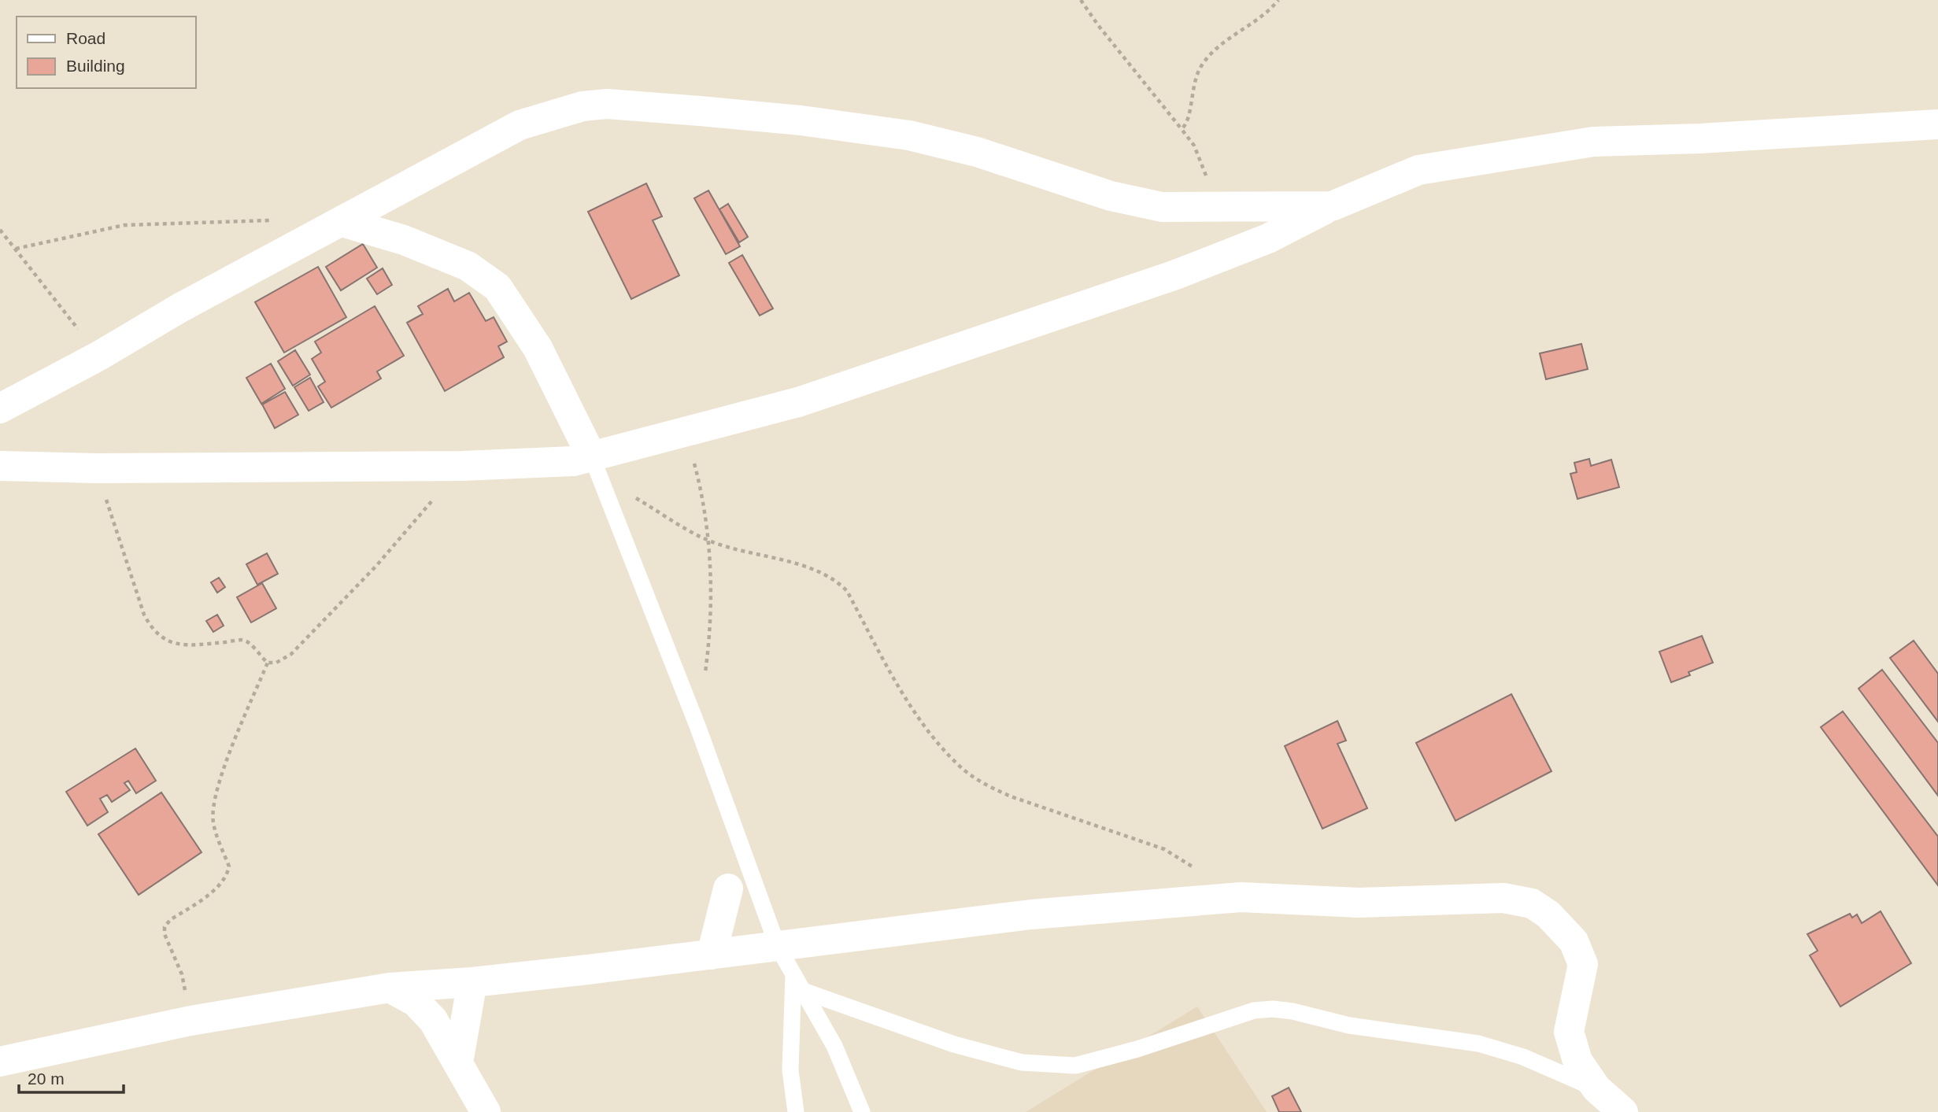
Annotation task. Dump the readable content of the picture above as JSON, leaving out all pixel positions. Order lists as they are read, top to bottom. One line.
{"legend":["Road","Building"],"scale_bar":"20 m"}
